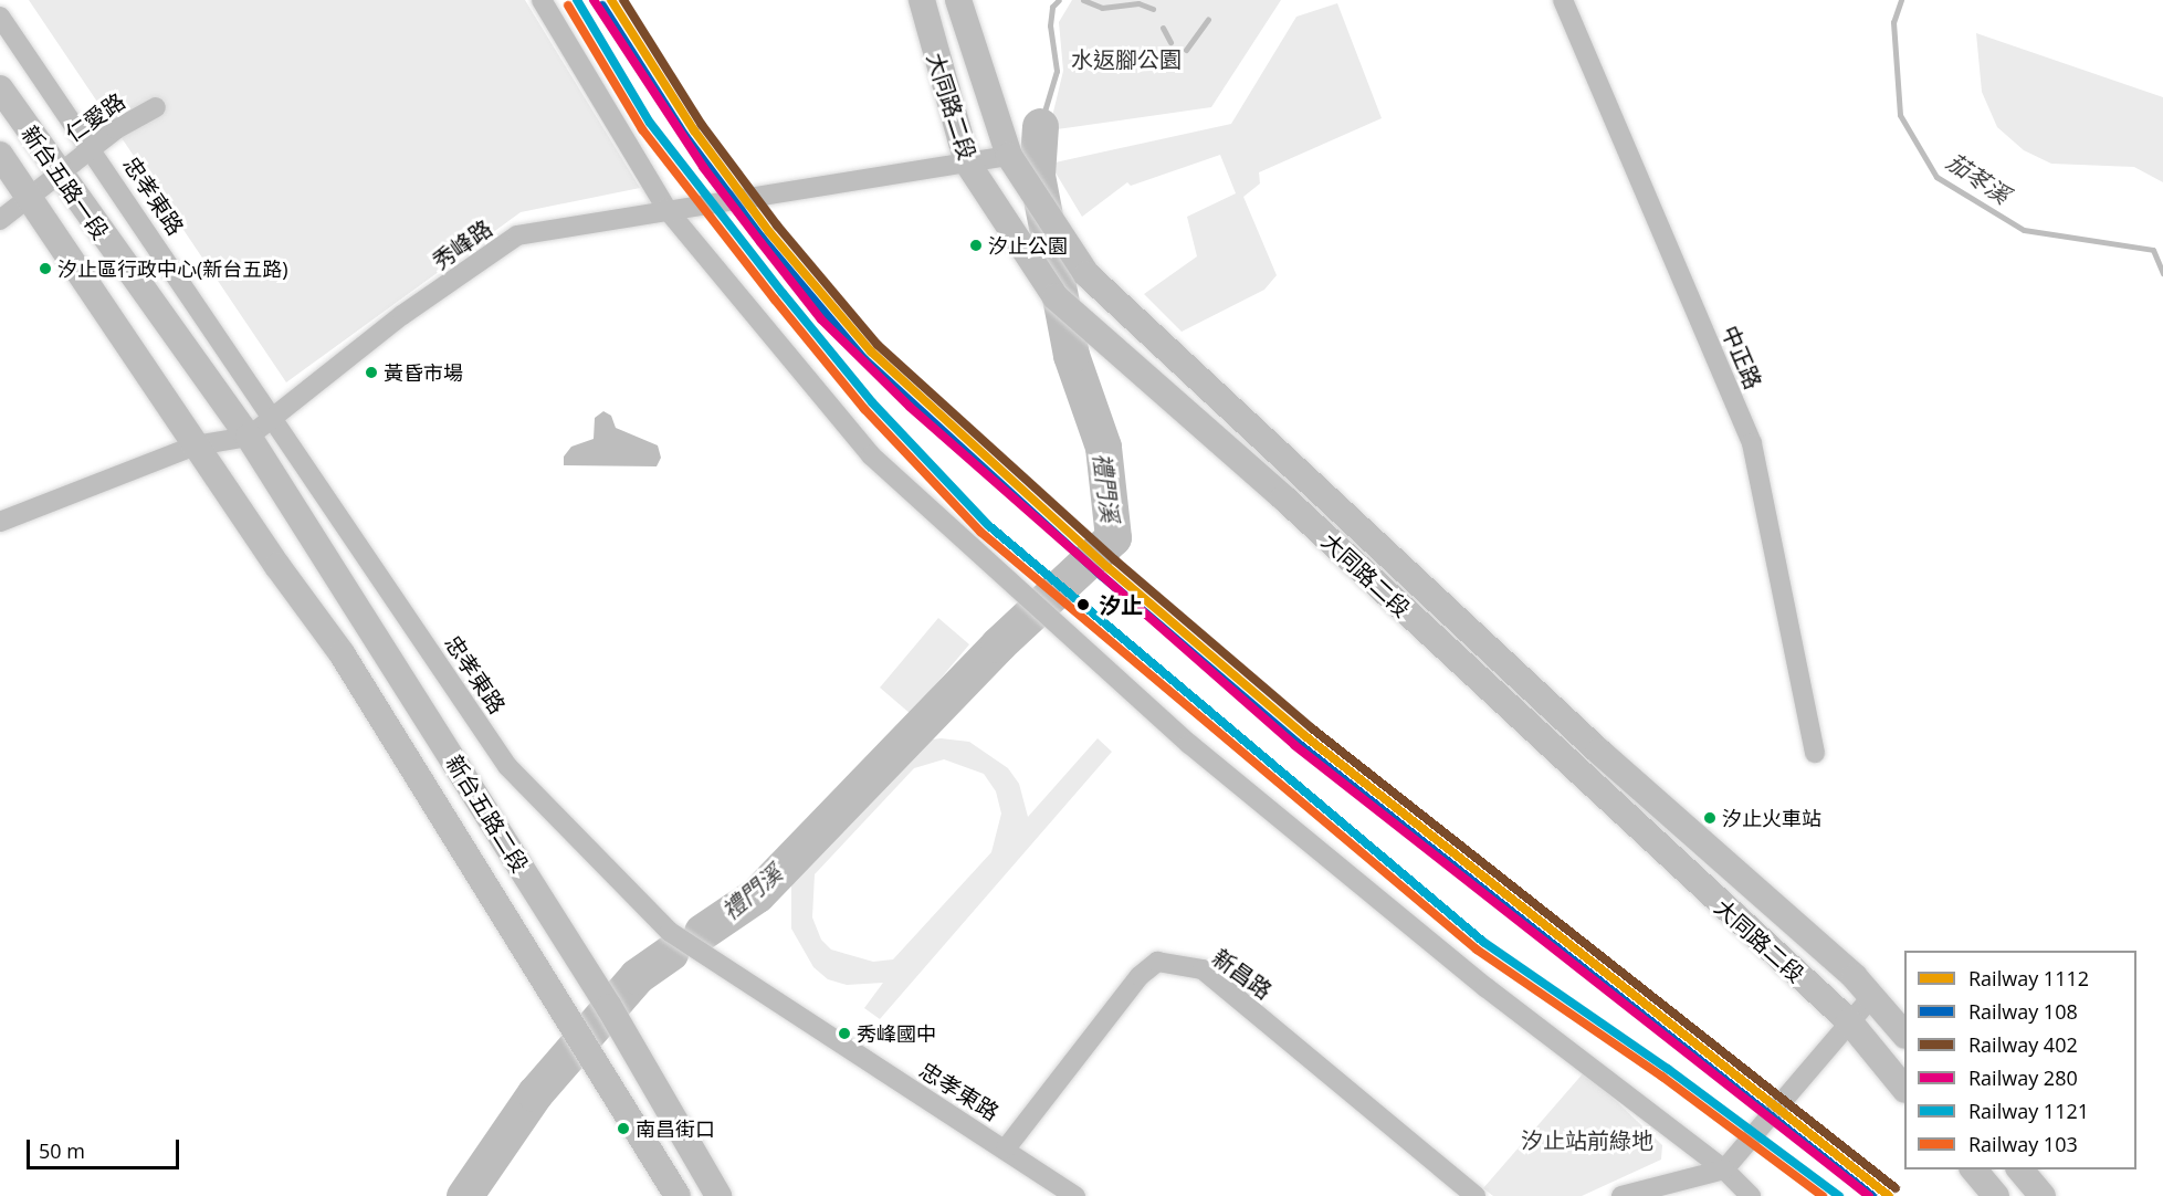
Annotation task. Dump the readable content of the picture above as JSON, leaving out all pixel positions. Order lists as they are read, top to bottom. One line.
{"streets":{"main road":["大同路二段","新台五路一段","新台五路二段"],"street":["仁愛路","忠孝東路","秀峰路","中正路","新昌路"]},"crossings":[["大同路二段","秀峰路"],["仁愛路","新台五路一段"],["仁愛路","忠孝東路"],["新台五路一段","秀峰路"],["新台五路一段","新台五路二段"],["忠孝東路","秀峰路"],["忠孝東路","新昌路"],["秀峰路","新台五路二段"]],"water":["茄苳溪","禮門溪"],"parks":["水返腳公園","汐止站前綠地"],"places":["汐止公園","汐止區行政中心(新台五路)","黃昏市場","汐止","汐止火車站","秀峰國中","南昌街口"],"lines":["rail line 1112","rail line 402","rail line 280","rail line 1121","rail line 108","rail line 103"],"legend":["Railway 1112","Railway 108","Railway 402","Railway 280","Railway 1121","Railway 103"],"scale_bar":"50 m"}
